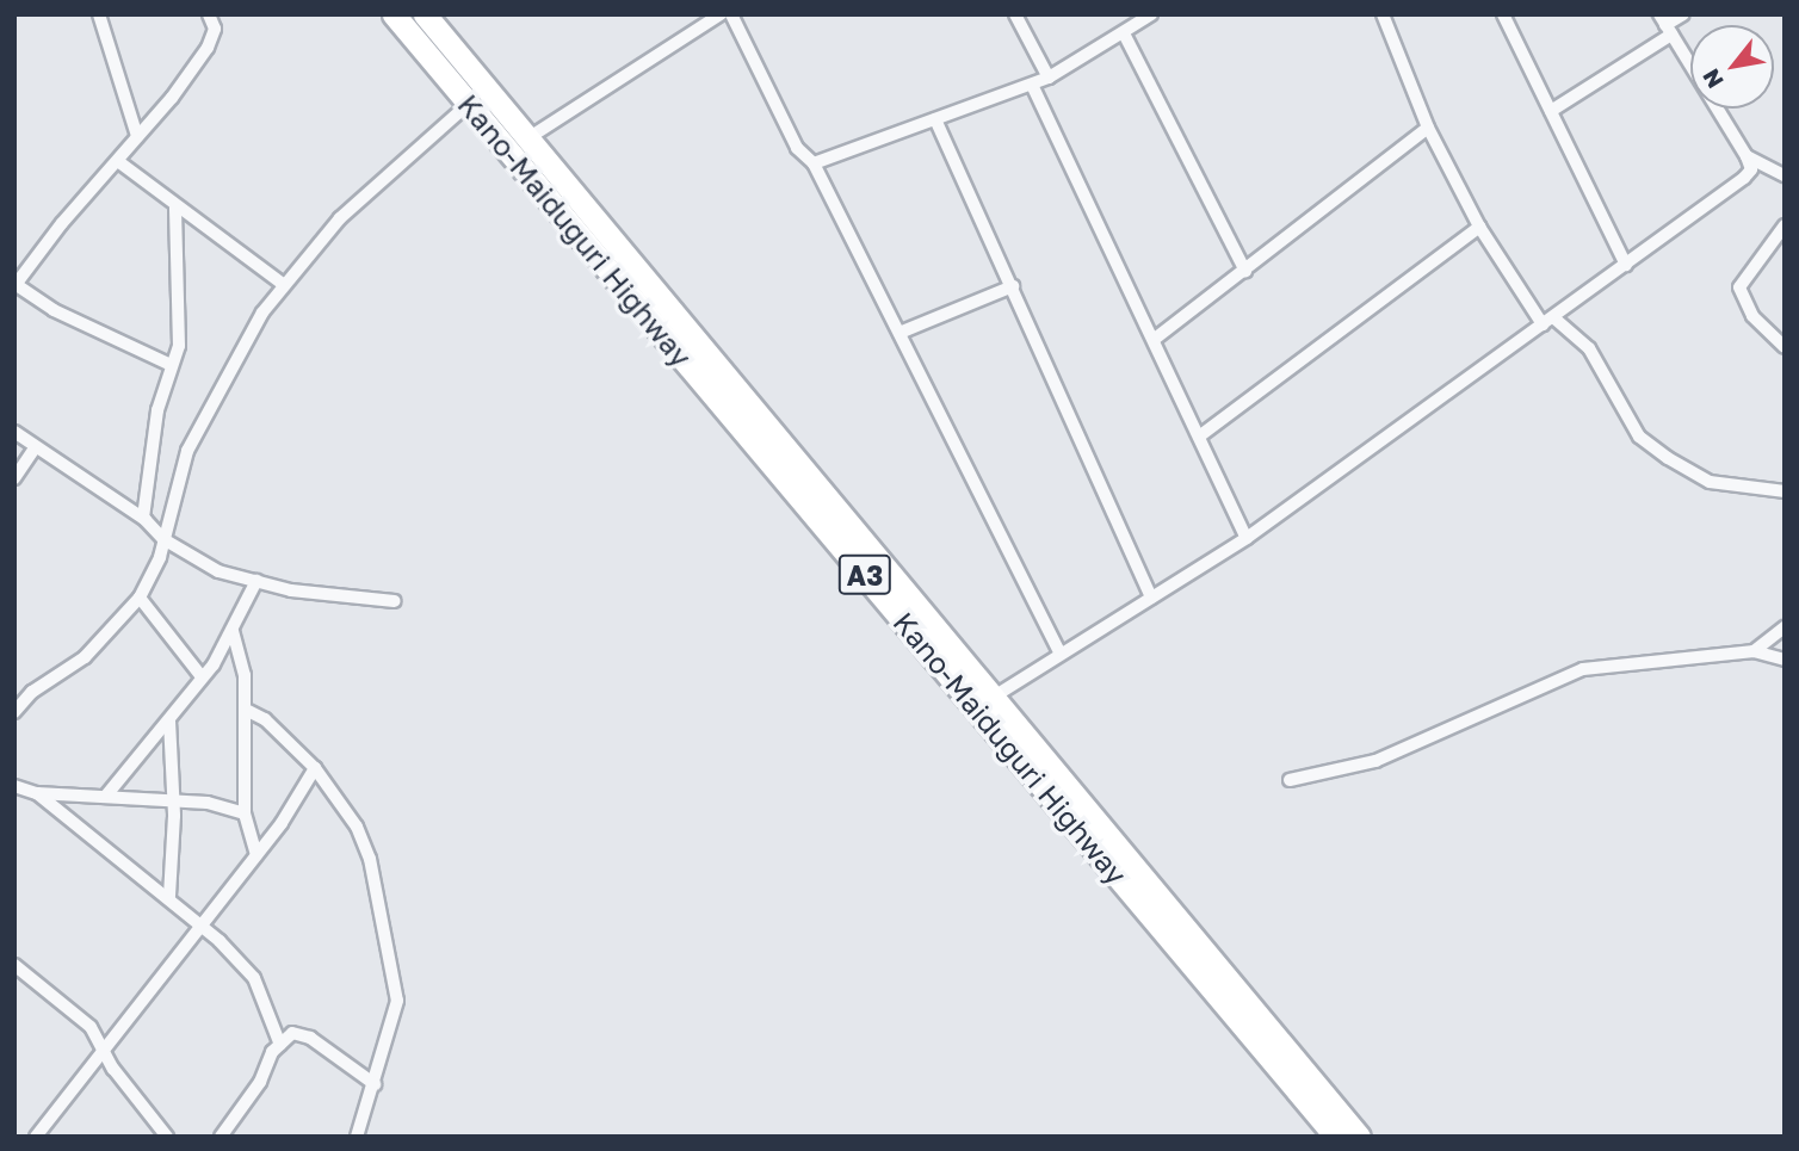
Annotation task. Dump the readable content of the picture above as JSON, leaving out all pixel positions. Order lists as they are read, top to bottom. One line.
{"streets":{"highway":["Kano-Maiduguri Highway","A3"]},"north":"bottom left"}
